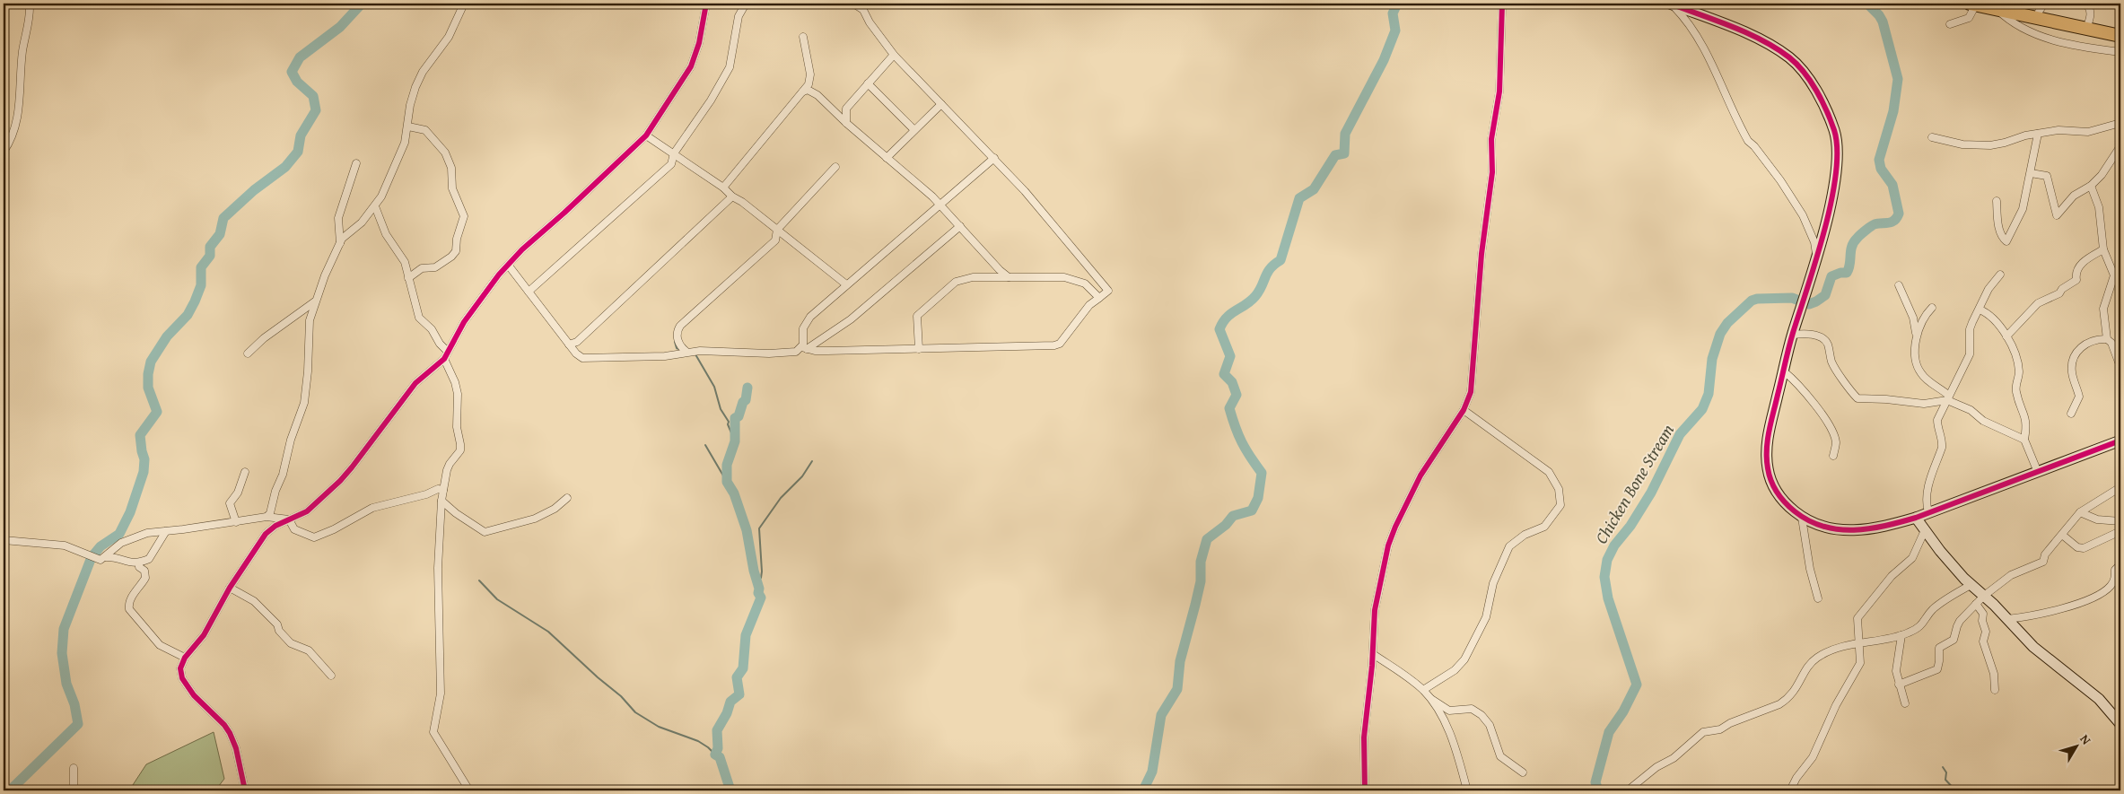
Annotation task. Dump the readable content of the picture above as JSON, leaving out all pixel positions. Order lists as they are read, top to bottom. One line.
{"water":["Chicken Bone Stream"],"north":"top right"}
